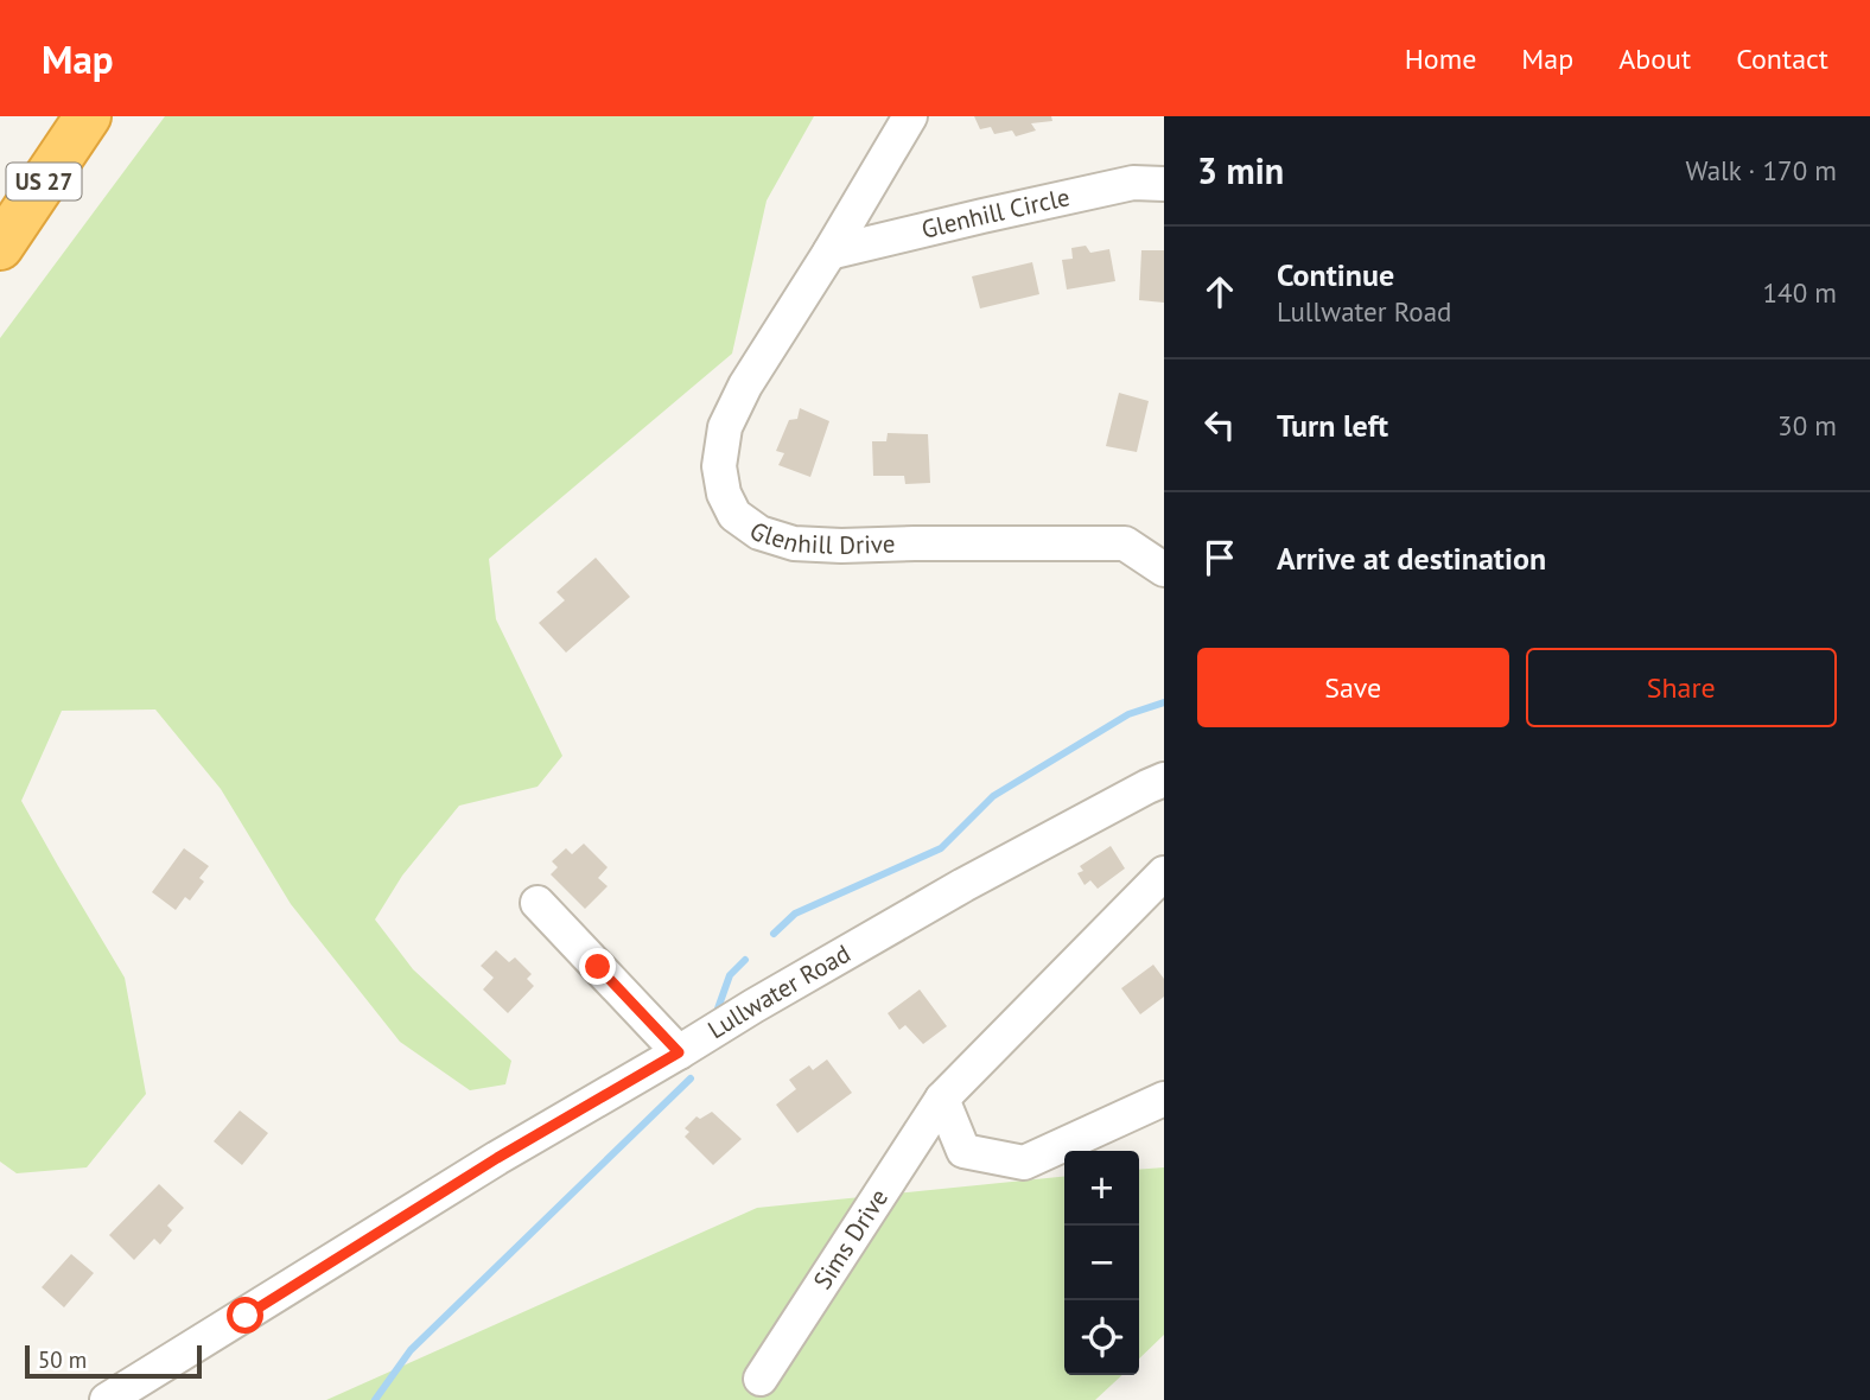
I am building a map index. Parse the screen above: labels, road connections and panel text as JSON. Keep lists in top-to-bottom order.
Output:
{
  "streets": {
    "highway": ["US 27"],
    "street": [
      "Glenhill Circle",
      "Glenhill Drive",
      "Lullwater Road",
      "Sims Drive"
    ]
  },
  "crossings": [
    ["Glenhill Circle", "Glenhill Drive"]
  ],
  "scale_bar": "50 m",
  "page": {
    "header": "Map",
    "nav": [
      "Home",
      "Map",
      "About",
      "Contact"
    ],
    "heading": ["3 min", "Walk · 170 m"],
    "list": [
      ["Continue", "Lullwater Road", "140 m"],
      ["Turn left", "30 m"],
      "Arrive at destination"
    ],
    "buttons": ["Save", "Share"],
    "map_buttons": ["+", "−"],
    "scale": "50 m"
  }
}
